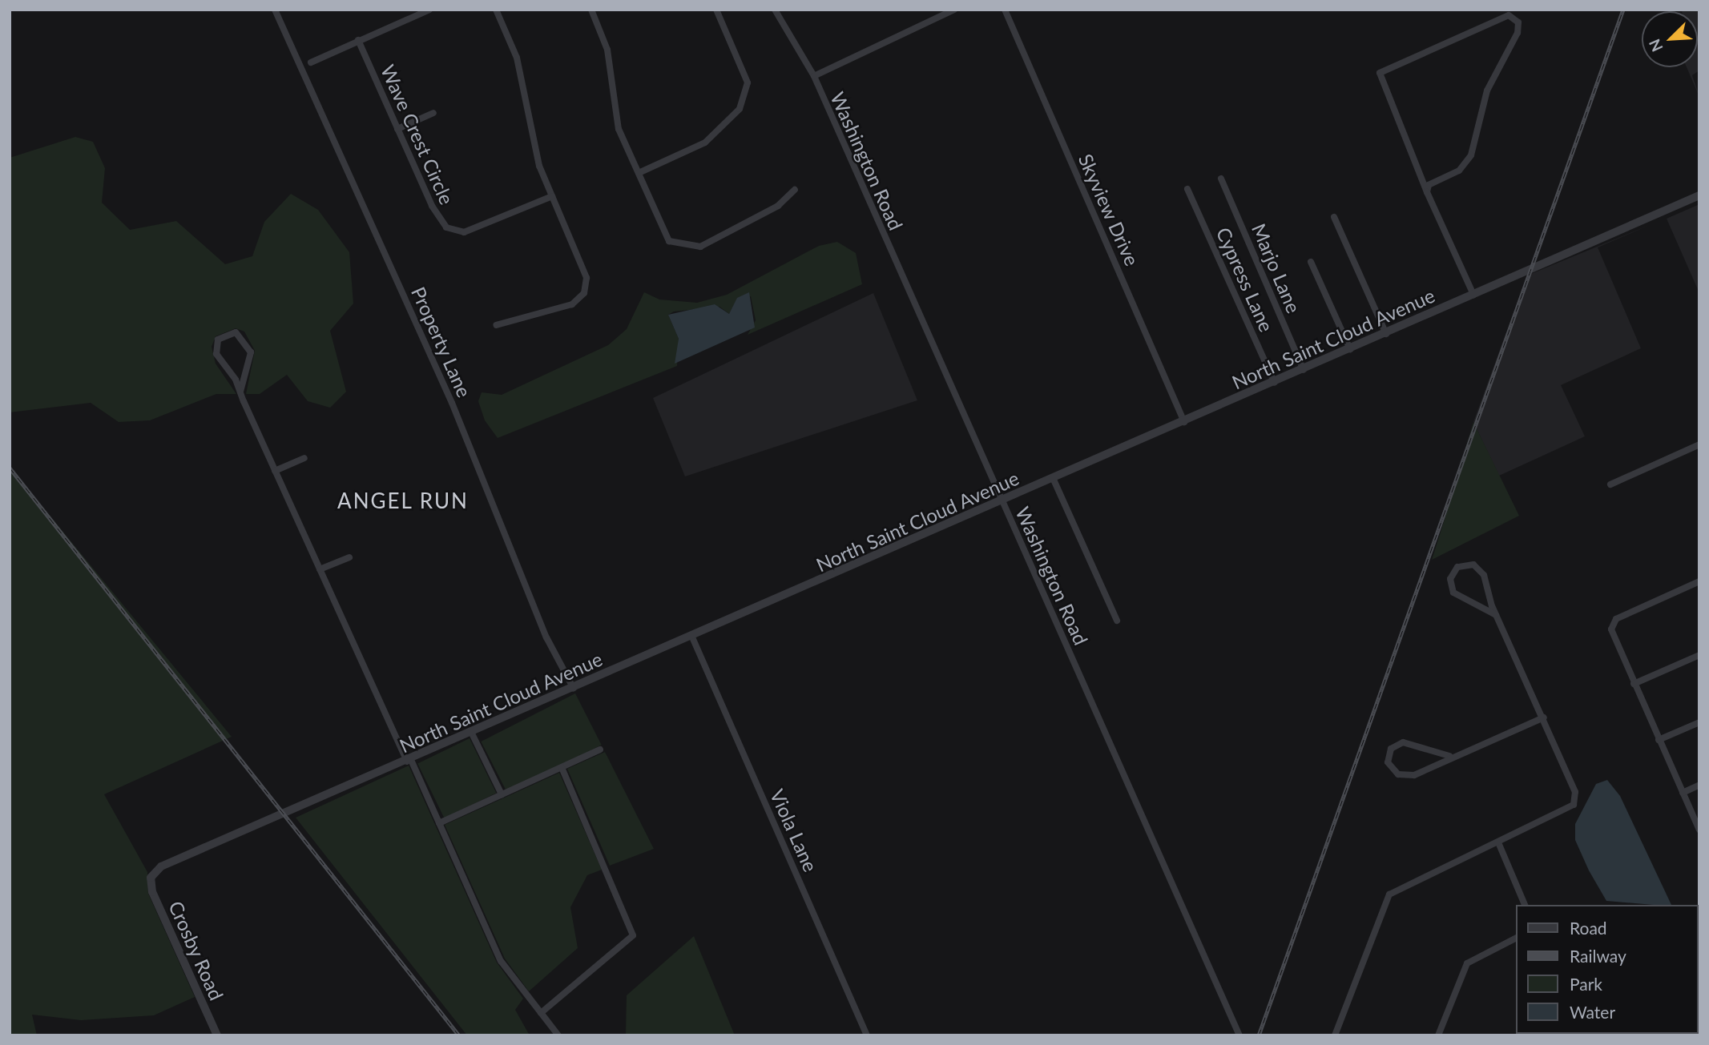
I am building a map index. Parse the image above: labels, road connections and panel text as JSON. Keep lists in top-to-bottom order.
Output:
{
  "streets": {
    "street": [
      "Wave Crest Circle",
      "Washington Road",
      "Skyview Drive",
      "Marjo Lane",
      "Cypress Lane",
      "North Saint Cloud Avenue",
      "Property Lane",
      "Viola Lane",
      "Crosby Road"
    ]
  },
  "crossings": [
    ["Washington Road", "North Saint Cloud Avenue"],
    ["Skyview Drive", "North Saint Cloud Avenue"],
    ["Marjo Lane", "North Saint Cloud Avenue"],
    ["Cypress Lane", "North Saint Cloud Avenue"],
    ["North Saint Cloud Avenue", "Property Lane"],
    ["North Saint Cloud Avenue", "Viola Lane"],
    ["North Saint Cloud Avenue", "Crosby Road"]
  ],
  "districts": ["ANGEL RUN"],
  "legend": [
    "Road",
    "Railway",
    "Park",
    "Water"
  ],
  "north": "bottom left"
}
